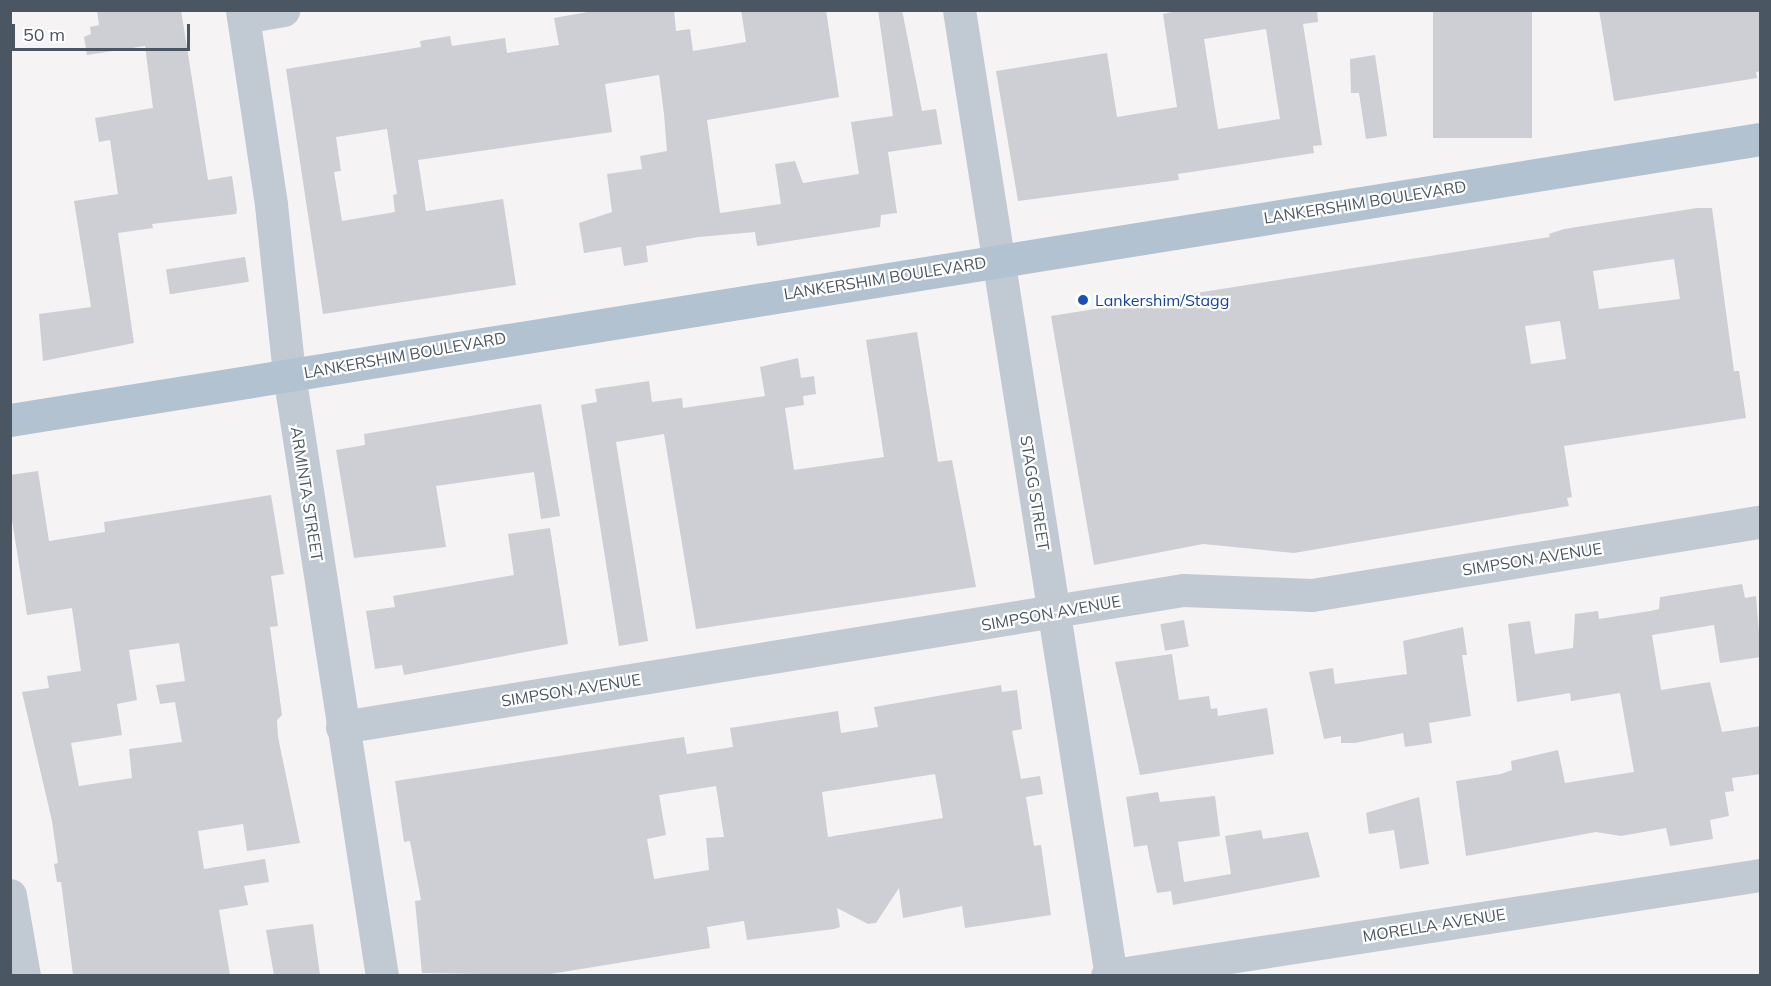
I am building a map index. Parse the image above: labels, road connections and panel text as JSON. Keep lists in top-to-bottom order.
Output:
{
  "streets": {
    "main road": ["LANKERSHIM BOULEVARD"],
    "street": [
      "STAGG STREET",
      "ARMINTA STREET",
      "SIMPSON AVENUE",
      "MORELLA AVENUE"
    ]
  },
  "crossings": [
    ["LANKERSHIM BOULEVARD", "STAGG STREET"],
    ["LANKERSHIM BOULEVARD", "ARMINTA STREET"],
    ["STAGG STREET", "SIMPSON AVENUE"],
    ["STAGG STREET", "MORELLA AVENUE"],
    ["ARMINTA STREET", "SIMPSON AVENUE"]
  ],
  "places": ["Lankershim/Stagg"],
  "scale_bar": "50 m"
}
